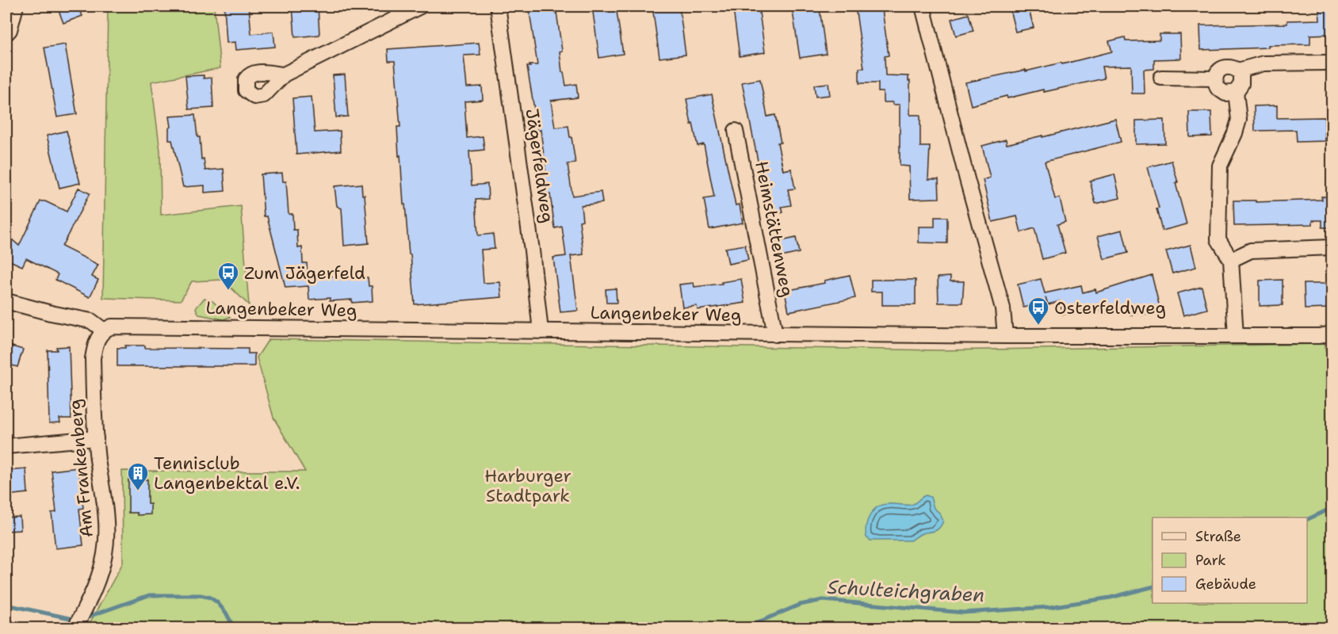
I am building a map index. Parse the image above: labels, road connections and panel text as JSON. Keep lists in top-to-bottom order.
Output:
{
  "streets": {
    "street": [
      "Jägerfeldweg",
      "Heimstättenweg",
      "Langenbeker Weg",
      "Am Frankenberg"
    ]
  },
  "crossings": [
    ["Jägerfeldweg", "Langenbeker Weg"],
    ["Heimstättenweg", "Langenbeker Weg"],
    ["Langenbeker Weg", "Am Frankenberg"]
  ],
  "water": ["Schulteichgraben"],
  "parks": ["Harburger Stadtpark"],
  "places": {
    "bus stop": ["Zum Jägerfeld", "Osterfeldweg"],
    "building": ["Tennisclub Langenbektal e.V."]
  },
  "legend": ["Straße", "Park", "Gebäude"]
}
